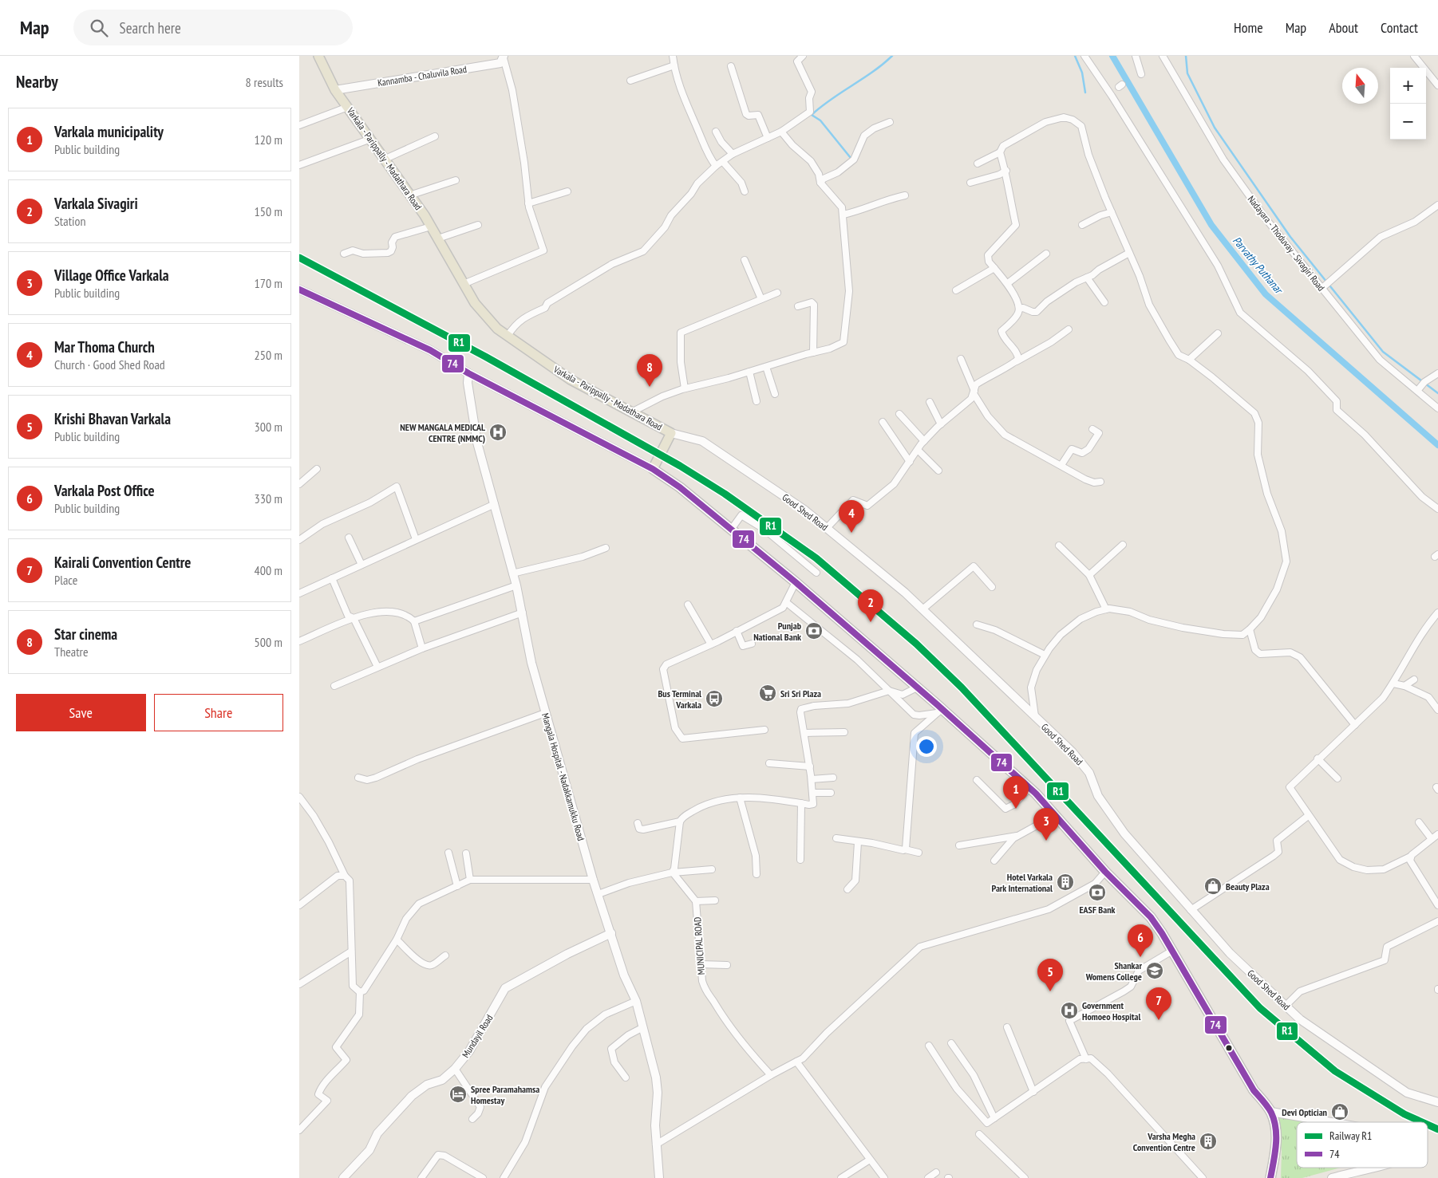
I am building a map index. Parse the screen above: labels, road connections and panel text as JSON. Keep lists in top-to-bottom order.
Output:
{
  "streets": {
    "main road": [
      "Kannamba - Chaluvila Road",
      "Varkala - Parippally - Madathara Road",
      "Good Shed Road",
      "Mangala Hospital - Nadakkamukku Road",
      "Mundayil Road"
    ],
    "street": ["Nadayara - Thoduvay - Sivagiri Road", "MUNICIPAL ROAD"]
  },
  "crossings": [
    ["Kannamba - Chaluvila Road", "Varkala - Parippally - Madathara Road"],
    ["Varkala - Parippally - Madathara Road", "Good Shed Road"],
    ["Mangala Hospital - Nadakkamukku Road", "Mundayil Road"]
  ],
  "water": ["Parvathy Puthanar"],
  "places": {
    "hospital": ["NEW MANGALA MEDICAL CENTRE (NMMC)", "Government Homoeo Hospital"],
    "bank": ["Punjab National Bank", "EASF Bank"],
    "supermarket": ["Sri Sri Plaza"],
    "bus stop": ["Bus Terminal Varkala"],
    "building": ["Hotel Varkala Park International", "Varsha Megha Convention Centre"],
    "shop": ["Beauty Plaza", "Devi Optician"],
    "school or university": ["Shankar Womens College"],
    "hotel": ["Spree Paramahamsa Homestay"]
  },
  "lines": ["rail line R1", "transit line 74"],
  "legend": ["Railway R1", "74"],
  "north": "top",
  "page": {
    "header": "Map",
    "search": "Search here",
    "nav": [
      "Home",
      "Map",
      "About",
      "Contact"
    ],
    "heading": ["Nearby", "8 results"],
    "map_buttons": ["+", "−"],
    "list": [
      {
        "mark": "1",
        "name": "Varkala municipality",
        "note": "Public building",
        "value": "120 m"
      },
      {
        "mark": "2",
        "name": "Varkala Sivagiri",
        "note": "Station",
        "value": "150 m"
      },
      {
        "mark": "3",
        "name": "Village Office Varkala",
        "note": "Public building",
        "value": "170 m"
      },
      {
        "mark": "4",
        "name": "Mar Thoma Church",
        "note": "Church · Good Shed Road",
        "value": "250 m"
      },
      {
        "mark": "5",
        "name": "Krishi Bhavan Varkala",
        "note": "Public building",
        "value": "300 m"
      },
      {
        "mark": "6",
        "name": "Varkala Post Office",
        "note": "Public building",
        "value": "330 m"
      },
      {
        "mark": "7",
        "name": "Kairali Convention Centre",
        "note": "Place",
        "value": "400 m"
      },
      {
        "mark": "8",
        "name": "Star cinema",
        "note": "Theatre",
        "value": "500 m"
      }
    ],
    "pins": [
      "8",
      "4",
      "2",
      "1",
      "3",
      "6",
      "5",
      "7"
    ],
    "buttons": ["Save", "Share"]
  }
}
